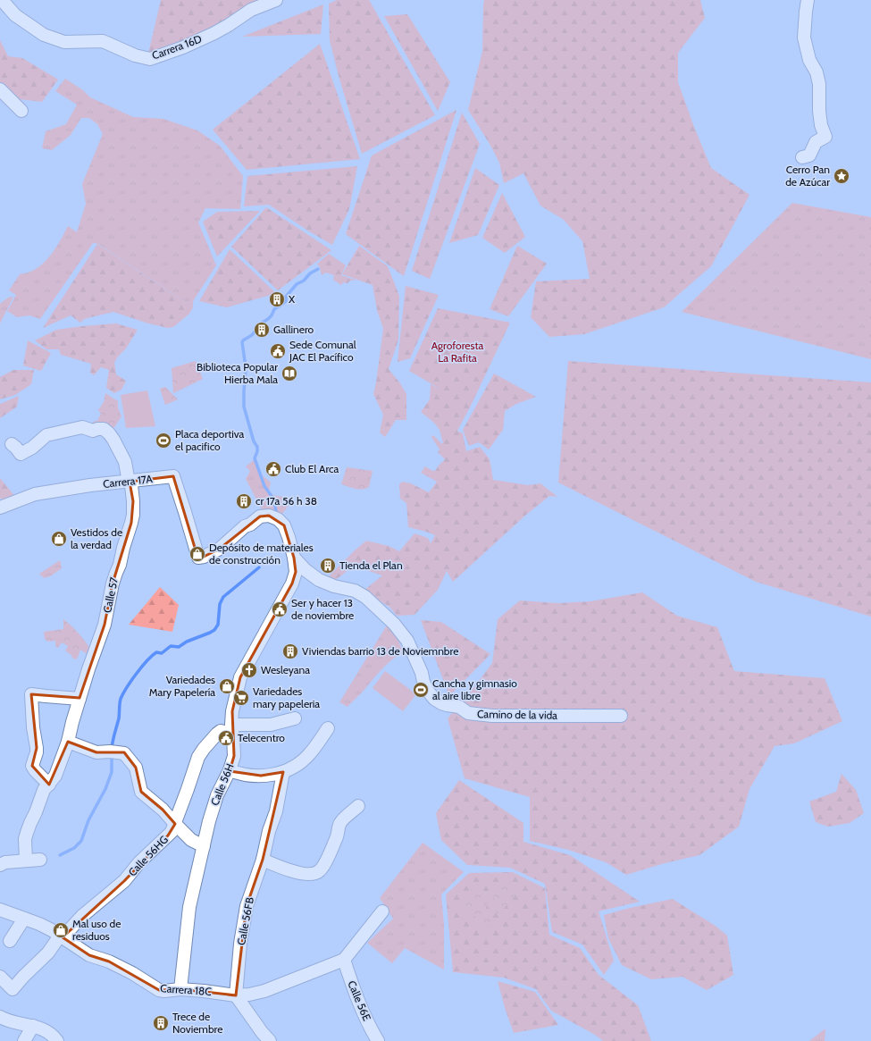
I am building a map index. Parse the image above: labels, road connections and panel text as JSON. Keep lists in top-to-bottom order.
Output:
{
  "streets": {
    "street": [
      "Carrera 16D",
      "Carrera 17A",
      "Calle 57",
      "Camino de la vida",
      "Calle 56H",
      "Calle 56HG",
      "Calle 56FB",
      "Carrera 18C",
      "Calle 56E"
    ]
  },
  "crossings": [
    ["Carrera 17A", "Calle 57"],
    ["Carrera 17A", "Calle 56H"],
    ["Camino de la vida", "Calle 56H"],
    ["Calle 56H", "Calle 56HG"],
    ["Calle 56H", "Carrera 18C"],
    ["Calle 56HG", "Carrera 18C"],
    ["Calle 56FB", "Carrera 18C"],
    ["Carrera 18C", "Calle 56E"]
  ],
  "parks": ["Agroforesta La Rafita"],
  "places": {
    "place": ["Cerro Pan de Azúcar"],
    "building": [
      "X",
      "Gallinero",
      "cr 17a 56 h 38",
      "Tienda el Plan",
      "Viviendas barrio 13 de Noviemnbre",
      "Trece de Noviembre"
    ],
    "public building": [
      "Sede Comunal JAC El Pacífico",
      "Club El Arca",
      "Ser y hacer 13 de noviembre",
      "Telecentro"
    ],
    "library": ["Biblioteca Popular Hierba Mala"],
    "sports": ["Placa deportiva el pacifico", "Cancha y gimnasio al aire libre"],
    "shop": [
      "Vestidos de la verdad",
      "Depósito de materiales de construcción",
      "Variedades Mary Papelería",
      "Mal uso de residuos"
    ],
    "church": ["Wesleyana"],
    "supermarket": ["Variedades mary papeleria"]
  }
}
